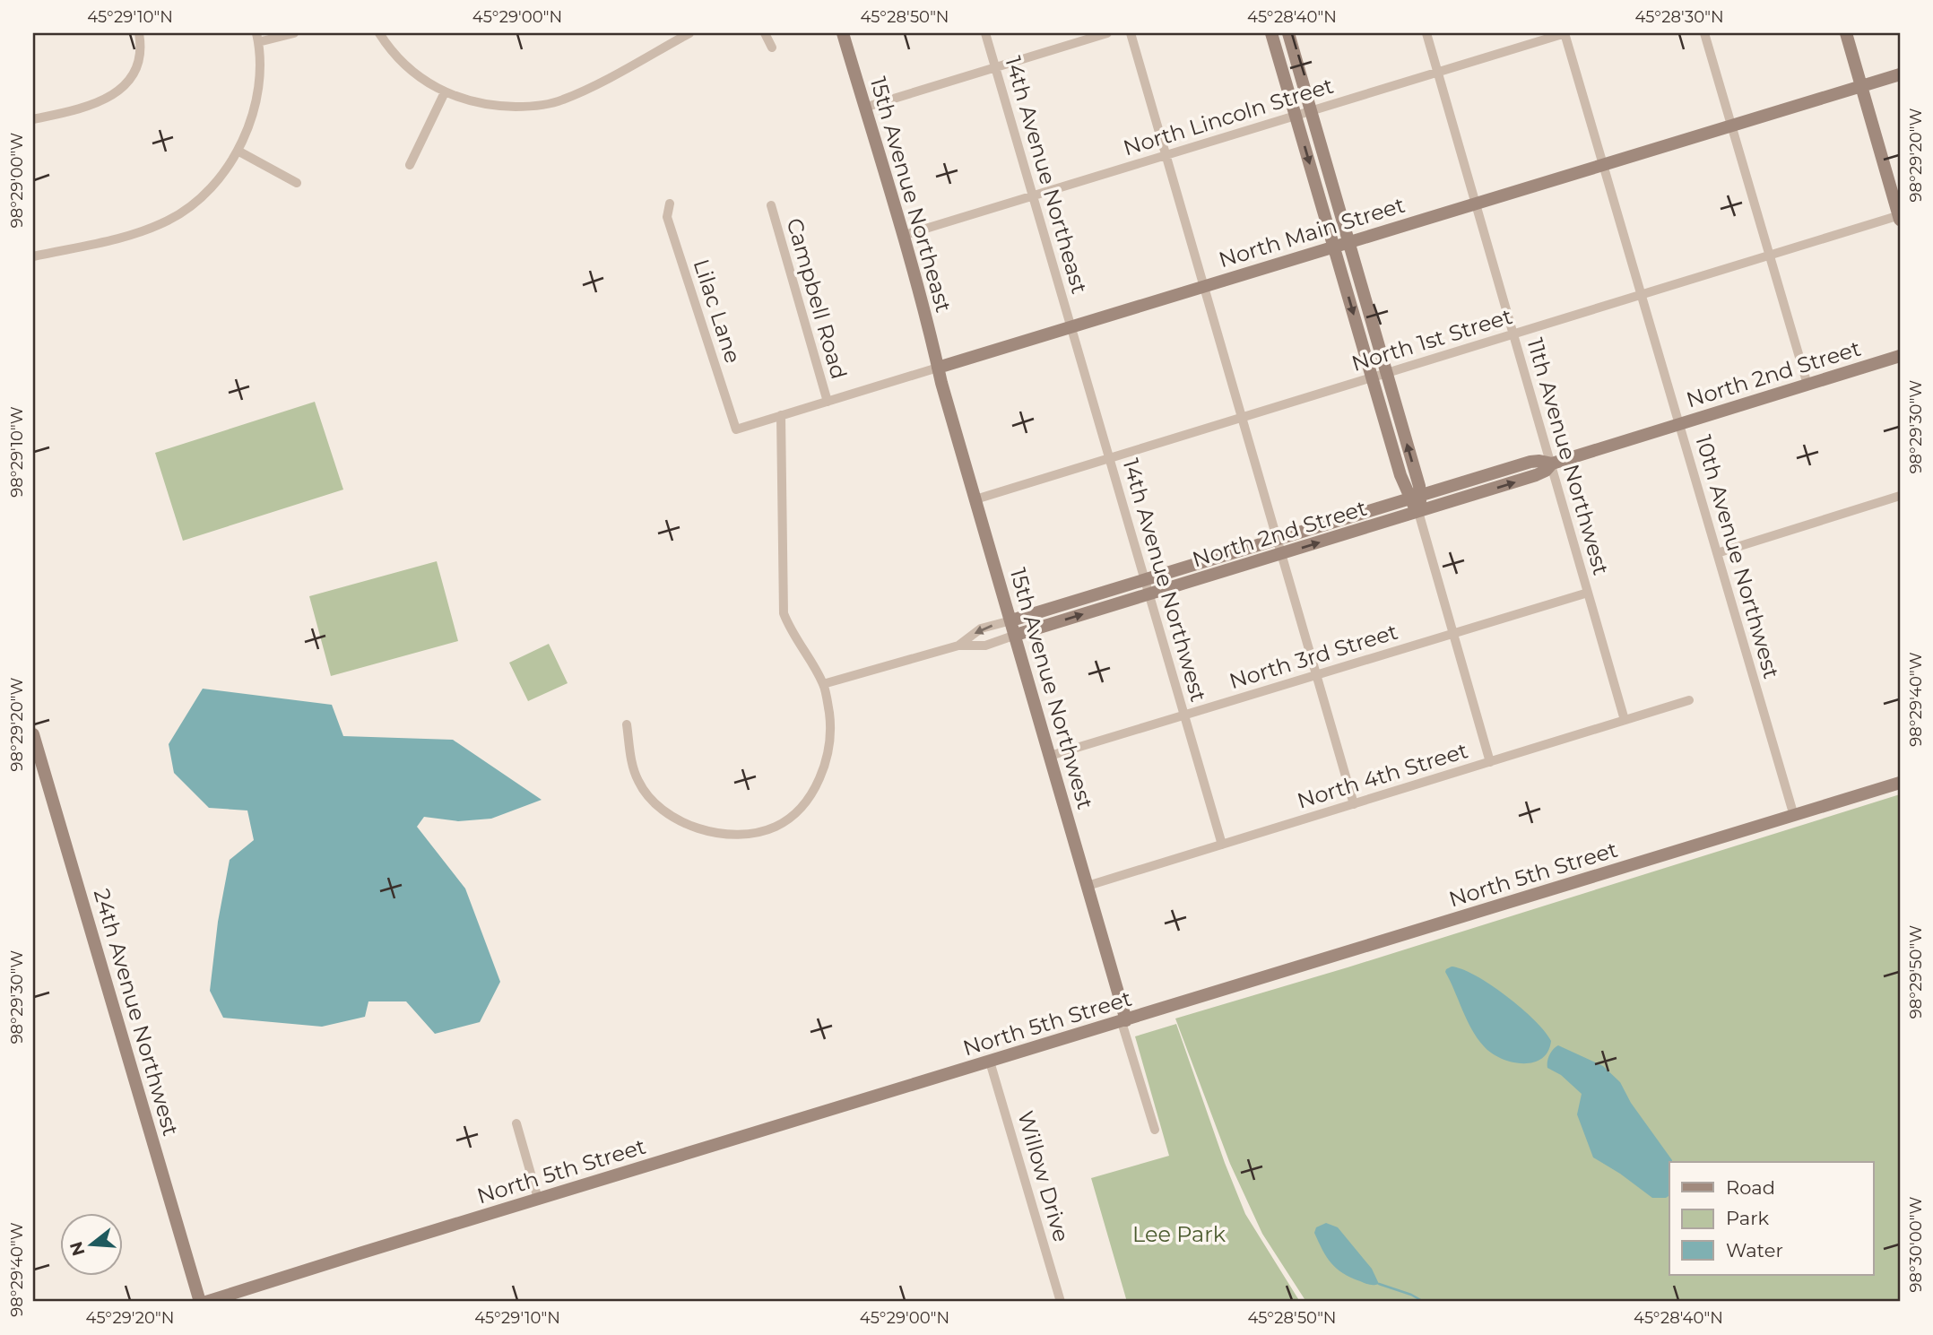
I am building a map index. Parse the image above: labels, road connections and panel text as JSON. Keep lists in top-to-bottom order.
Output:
{
  "streets": {
    "street": [
      "North Lincoln Street",
      "14th Avenue Northeast",
      "15th Avenue Northeast",
      "North Main Street",
      "Campbell Road",
      "Lilac Lane",
      "North 1st Street",
      "North 2nd Street",
      "11th Avenue Northwest",
      "10th Avenue Northwest",
      "14th Avenue Northwest",
      "North 3rd Street",
      "15th Avenue Northwest",
      "North 4th Street",
      "North 5th Street",
      "24th Avenue Northwest",
      "Willow Drive"
    ]
  },
  "crossings": [
    ["North Lincoln Street", "14th Avenue Northeast"],
    ["North Lincoln Street", "15th Avenue Northeast"],
    ["North Lincoln Street", "11th Avenue Northwest"],
    ["North Lincoln Street", "10th Avenue Northwest"],
    ["14th Avenue Northeast", "North Main Street"],
    ["14th Avenue Northeast", "14th Avenue Northwest"],
    ["15th Avenue Northeast", "North Main Street"],
    ["15th Avenue Northeast", "15th Avenue Northwest"],
    ["North Main Street", "Campbell Road"],
    ["North Main Street", "Lilac Lane"],
    ["North Main Street", "11th Avenue Northwest"],
    ["North Main Street", "10th Avenue Northwest"],
    ["North Main Street", "14th Avenue Northwest"],
    ["North Main Street", "15th Avenue Northwest"],
    ["North 1st Street", "11th Avenue Northwest"],
    ["North 1st Street", "10th Avenue Northwest"],
    ["North 1st Street", "14th Avenue Northwest"],
    ["North 1st Street", "15th Avenue Northwest"],
    ["North 2nd Street", "11th Avenue Northwest"],
    ["North 2nd Street", "10th Avenue Northwest"],
    ["North 2nd Street", "14th Avenue Northwest"],
    ["North 2nd Street", "15th Avenue Northwest"],
    ["11th Avenue Northwest", "North 3rd Street"],
    ["11th Avenue Northwest", "North 4th Street"],
    ["10th Avenue Northwest", "North 5th Street"],
    ["14th Avenue Northwest", "North 3rd Street"],
    ["14th Avenue Northwest", "North 4th Street"],
    ["North 3rd Street", "15th Avenue Northwest"],
    ["15th Avenue Northwest", "North 4th Street"],
    ["15th Avenue Northwest", "North 5th Street"],
    ["North 5th Street", "Willow Drive"]
  ],
  "parks": ["Lee Park"],
  "legend": ["Road", "Park", "Water"],
  "north": "left",
  "coordinates": [
    "45°29'10\"N",
    "45°29'00\"N",
    "45°28'50\"N",
    "45°28'40\"N",
    "45°28'30\"N",
    "98°29'20\"W",
    "98°29'00\"W",
    "98°29'30\"W",
    "98°29'10\"W",
    "98°29'40\"W",
    "98°29'50\"W",
    "98°30'00\"W",
    "45°29'20\"N"
  ]
}
